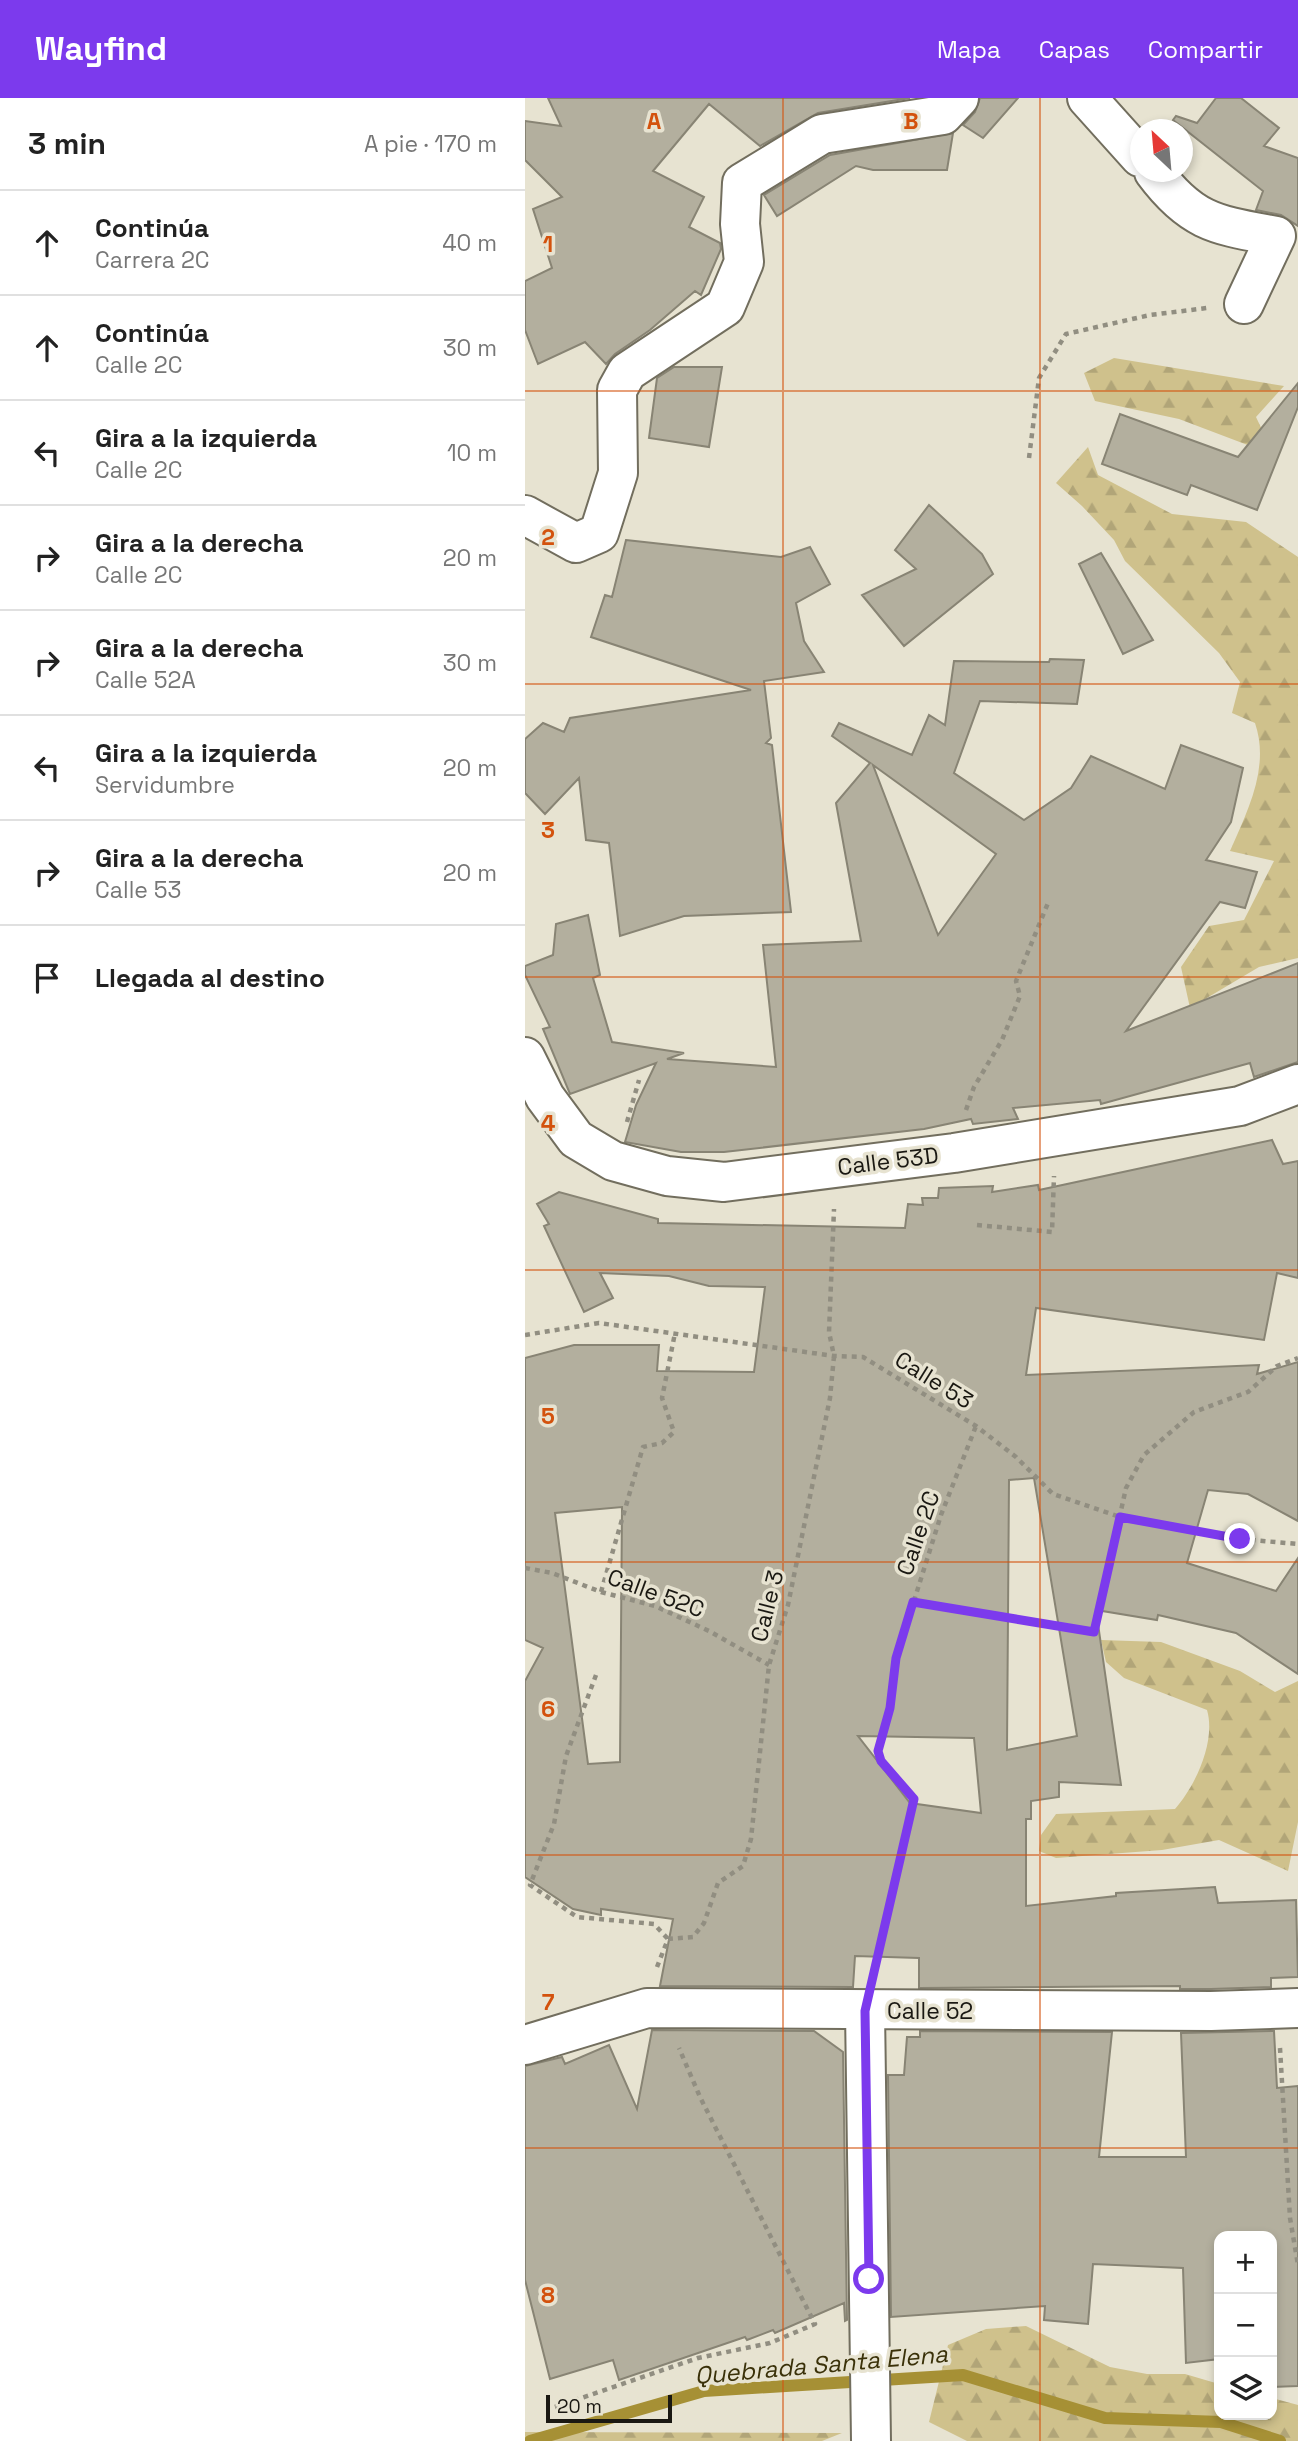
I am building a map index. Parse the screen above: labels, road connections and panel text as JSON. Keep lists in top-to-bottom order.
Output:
{
  "streets": {
    "street": ["Calle 53D", "Calle 52"],
    "path": [
      "Calle 53",
      "Calle 2C",
      "Calle 52C",
      "Calle 3"
    ]
  },
  "crossings": [
    ["Calle 53D", "Calle 3"],
    ["Calle 53", "Calle 2C"],
    ["Calle 53", "Calle 3"],
    ["Calle 2C", "Calle 52"],
    ["Calle 52C", "Calle 3"]
  ],
  "water": ["Quebrada Santa Elena"],
  "scale_bar": "20 m",
  "north": "top left",
  "page": {
    "header": "Wayfind",
    "nav": ["Mapa", "Capas", "Compartir"],
    "heading": ["3 min", "A pie · 170 m"],
    "list": [
      ["Continúa", "Carrera 2C", "40 m"],
      ["Continúa", "Calle 2C", "30 m"],
      ["Gira a la izquierda", "Calle 2C", "10 m"],
      ["Gira a la derecha", "Calle 2C", "20 m"],
      ["Gira a la derecha", "Calle 52A", "30 m"],
      ["Gira a la izquierda", "Servidumbre", "20 m"],
      ["Gira a la derecha", "Calle 53", "20 m"],
      "Llegada al destino"
    ],
    "map_buttons": ["+", "−"],
    "scale": "20 m"
  },
  "grid": {
    "columns": ["A", "B"],
    "rows": [
      "1",
      "2",
      "3",
      "4",
      "5",
      "6",
      "7",
      "8"
    ]
  }
}
